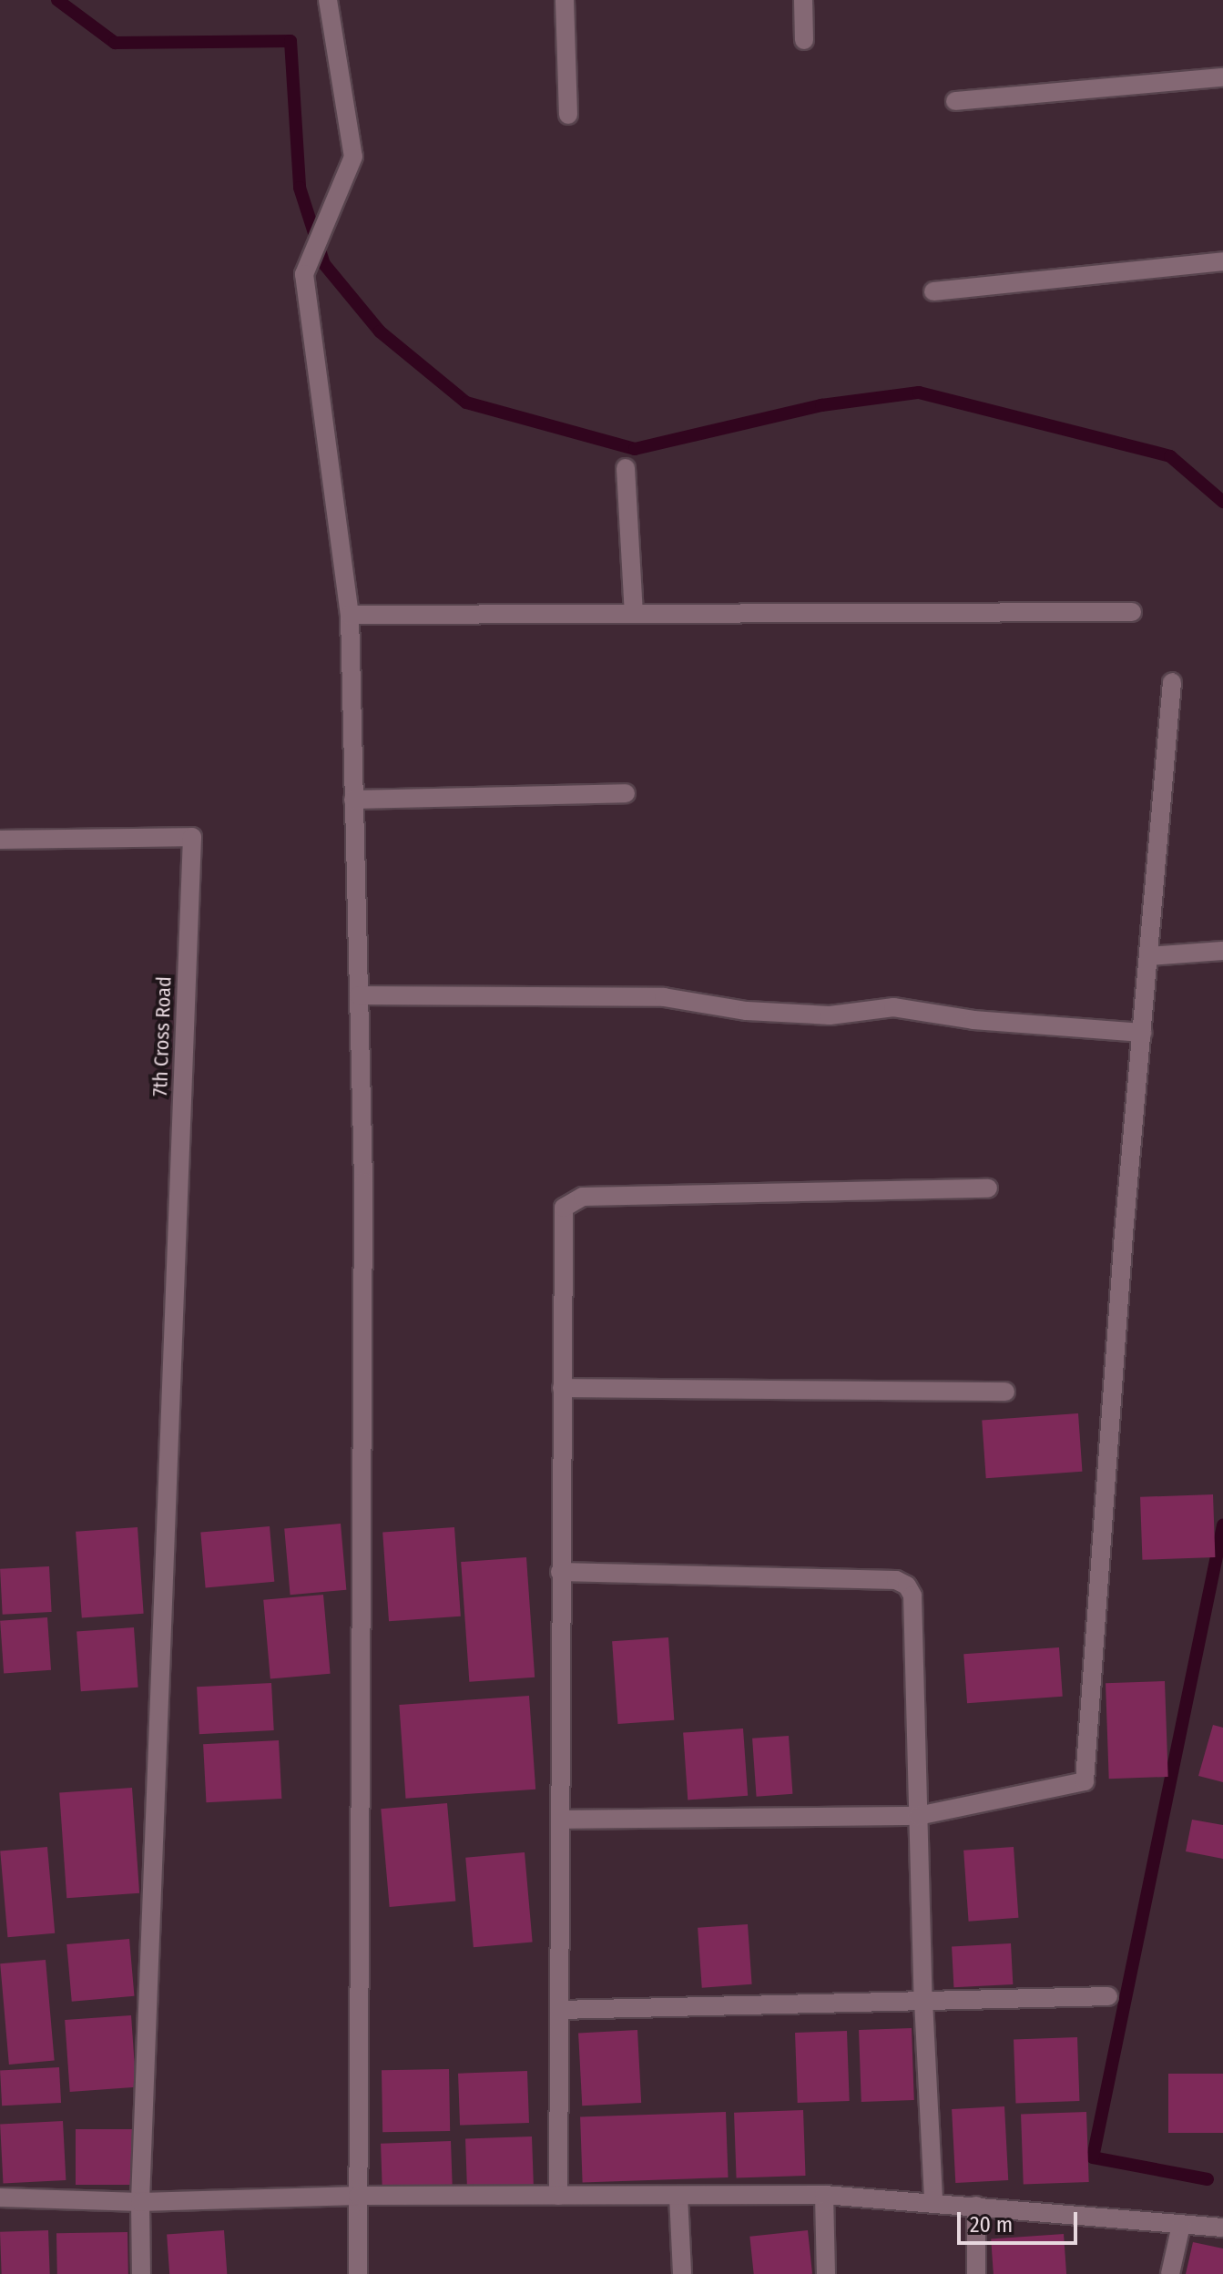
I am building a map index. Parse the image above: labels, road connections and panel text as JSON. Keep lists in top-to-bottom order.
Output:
{
  "streets": {
    "street": ["7th Cross Road"]
  },
  "scale_bar": "20 m"
}
